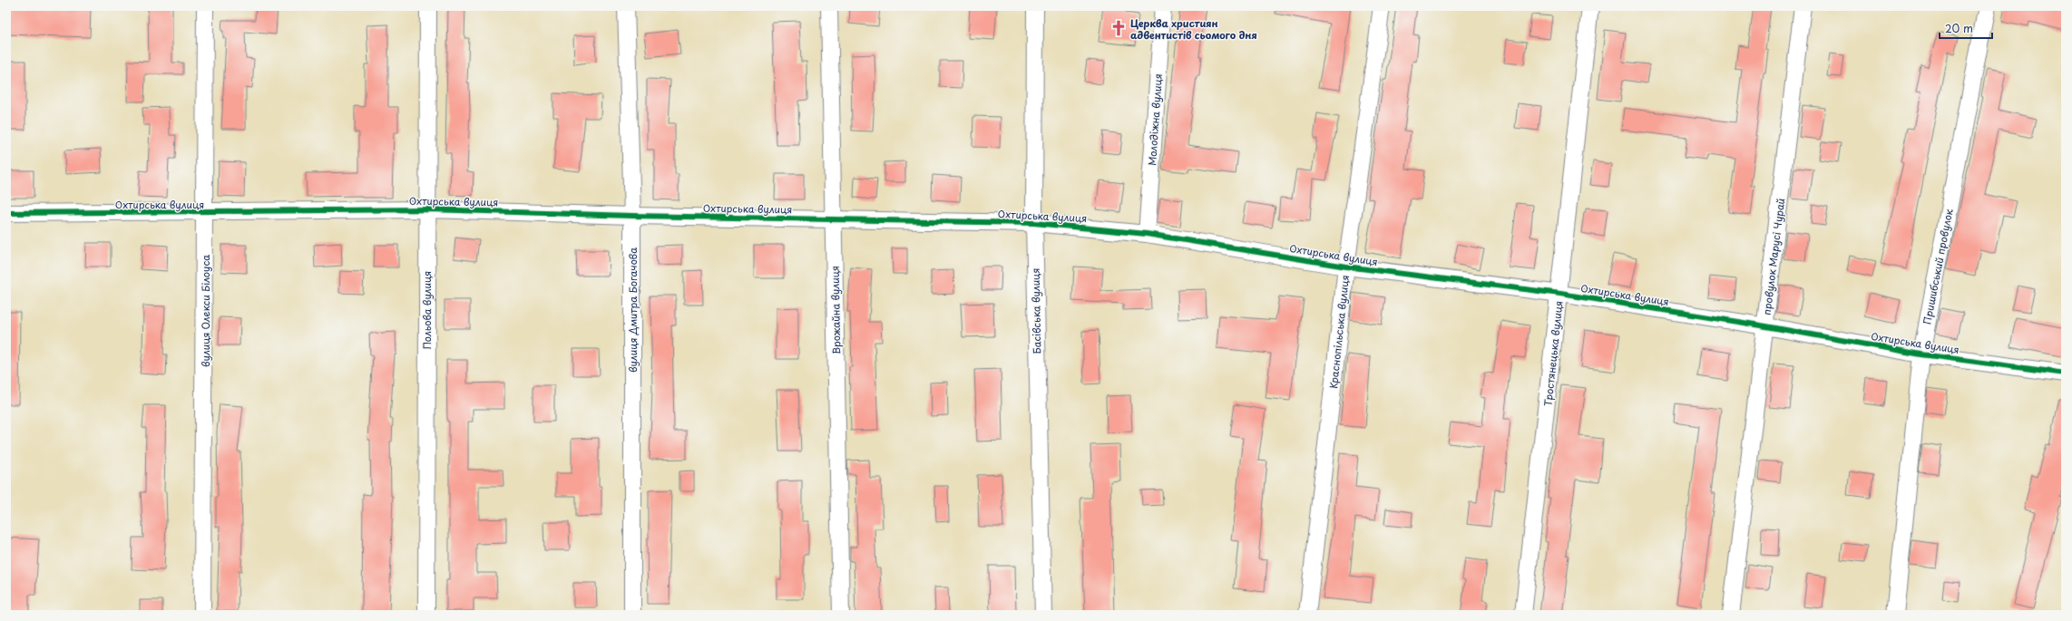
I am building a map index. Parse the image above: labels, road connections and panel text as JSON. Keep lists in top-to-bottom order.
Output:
{
  "streets": {
    "street": [
      "Молодіжна вулиця",
      "Охтирська вулиця",
      "провулок Марусі Чурай",
      "Пришибський провулок",
      "Польова вулиця",
      "вулиця Дмитра Богачова",
      "Врожайна вулиця",
      "вулиця Олекси Білоуса",
      "Басівська вулиця",
      "Краснопільська вулиця",
      "Тростянецька вулиця"
    ]
  },
  "crossings": [
    ["Молодіжна вулиця", "Охтирська вулиця"],
    ["Охтирська вулиця", "провулок Марусі Чурай"],
    ["Охтирська вулиця", "Пришибський провулок"],
    ["Охтирська вулиця", "Польова вулиця"],
    ["Охтирська вулиця", "вулиця Дмитра Богачова"],
    ["Охтирська вулиця", "Врожайна вулиця"],
    ["Охтирська вулиця", "вулиця Олекси Білоуса"],
    ["Охтирська вулиця", "Басівська вулиця"],
    ["Охтирська вулиця", "Краснопільська вулиця"],
    ["Охтирська вулиця", "Тростянецька вулиця"]
  ],
  "places": {
    "church": ["Церква християн адвентистів сьомого дня"]
  },
  "scale_bar": "20 m"
}
